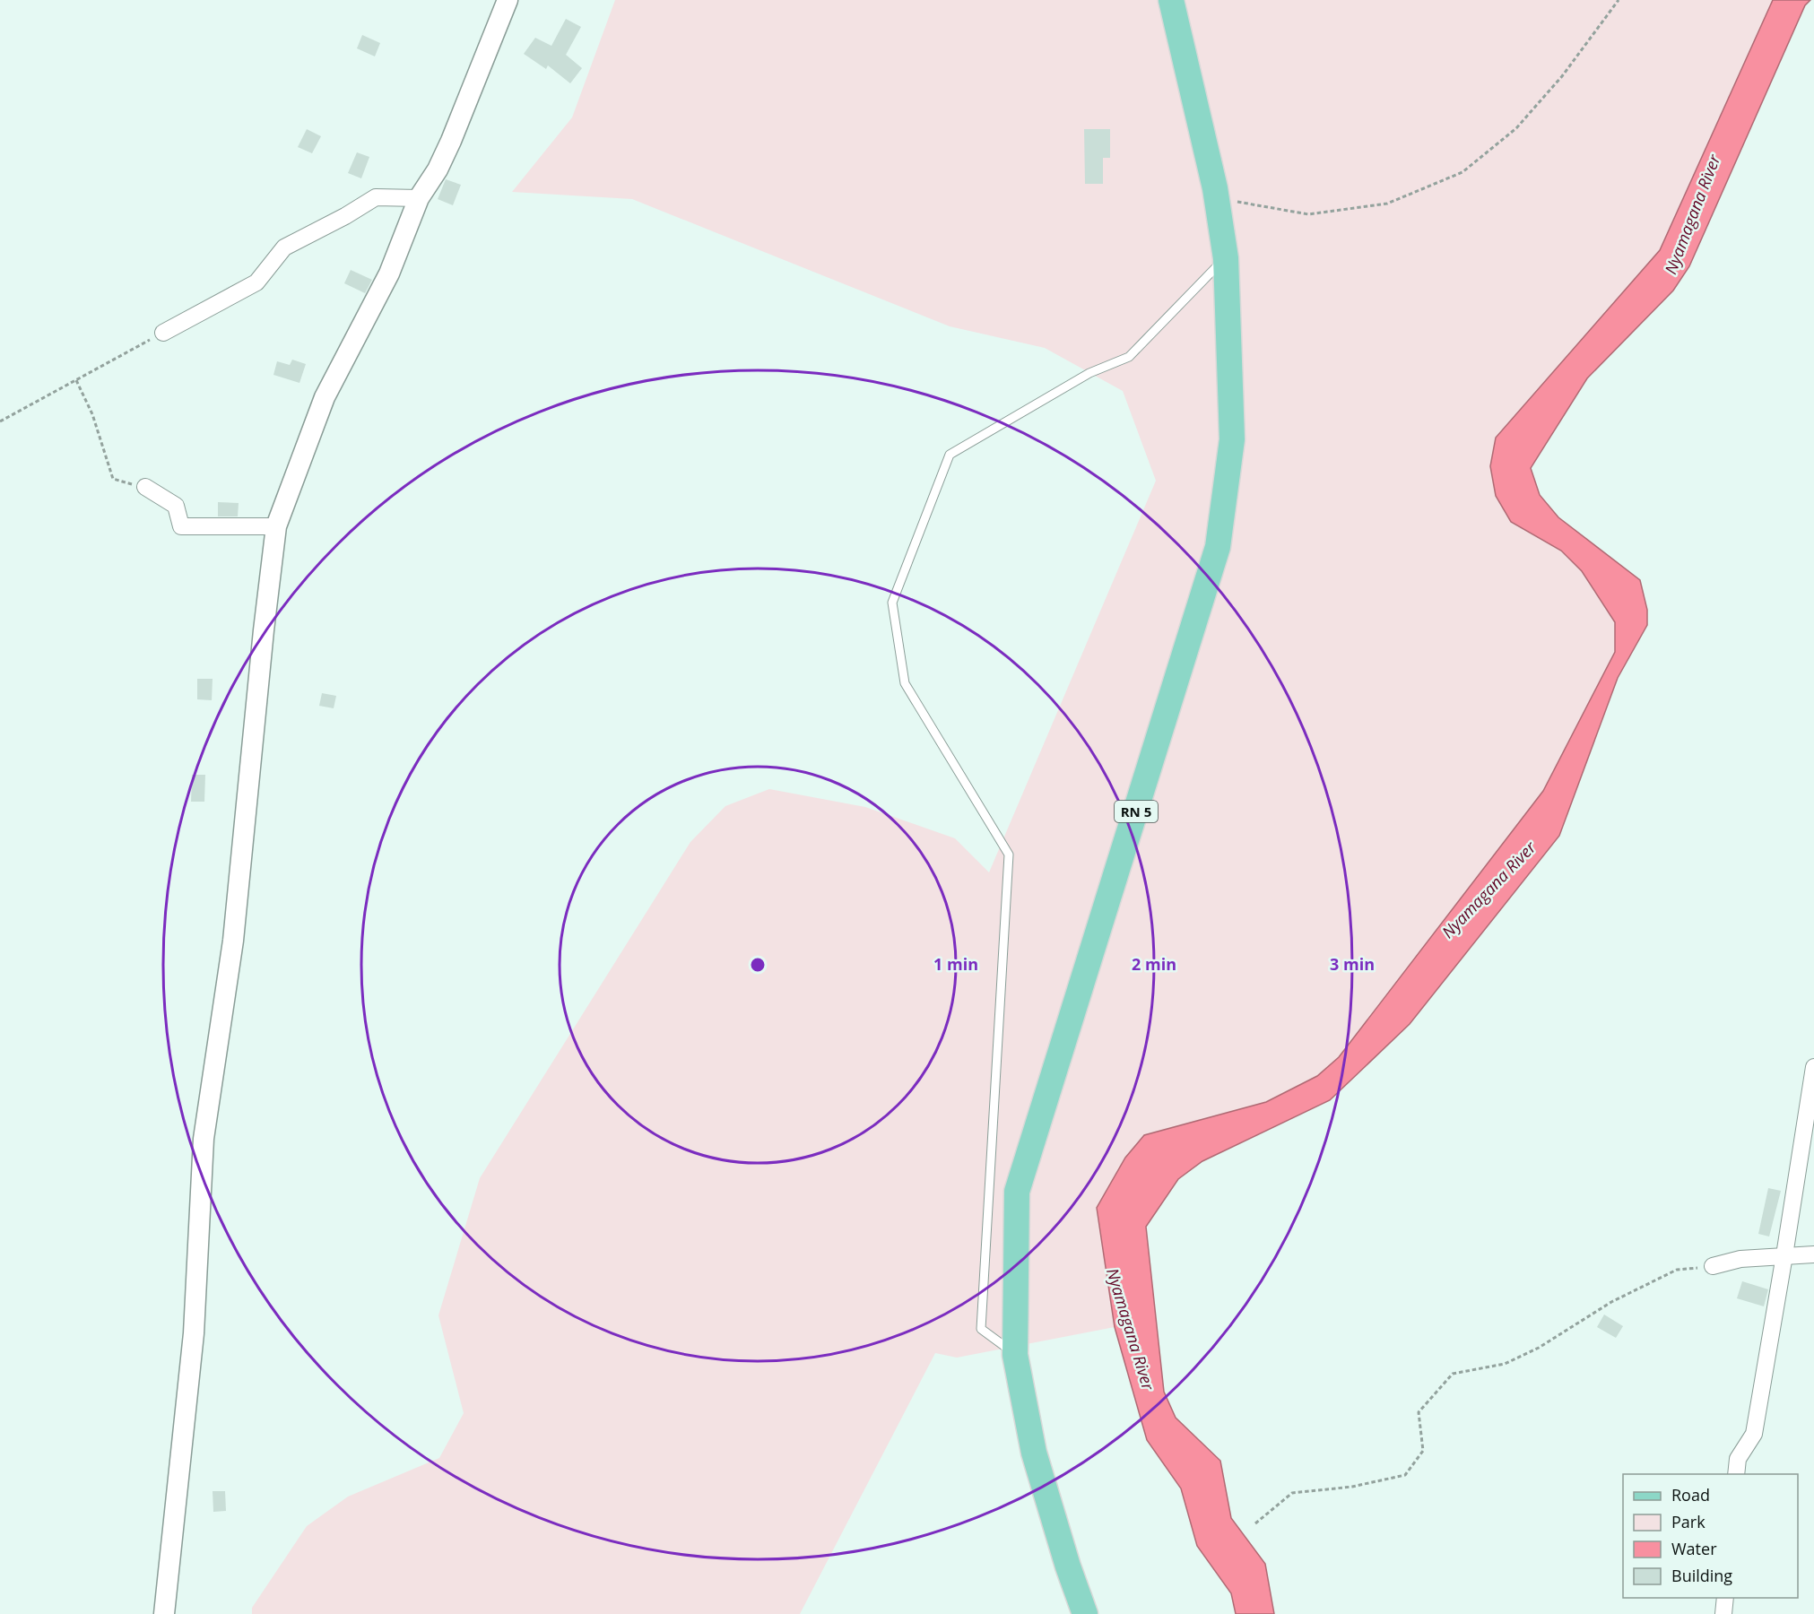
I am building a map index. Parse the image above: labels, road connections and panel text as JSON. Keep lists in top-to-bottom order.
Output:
{
  "streets": {
    "main road": ["RN 5"]
  },
  "water": ["Nyamagana River"],
  "legend": [
    "Road",
    "Park",
    "Water",
    "Building"
  ],
  "rings": ["1 min", "2 min", "3 min"]
}
